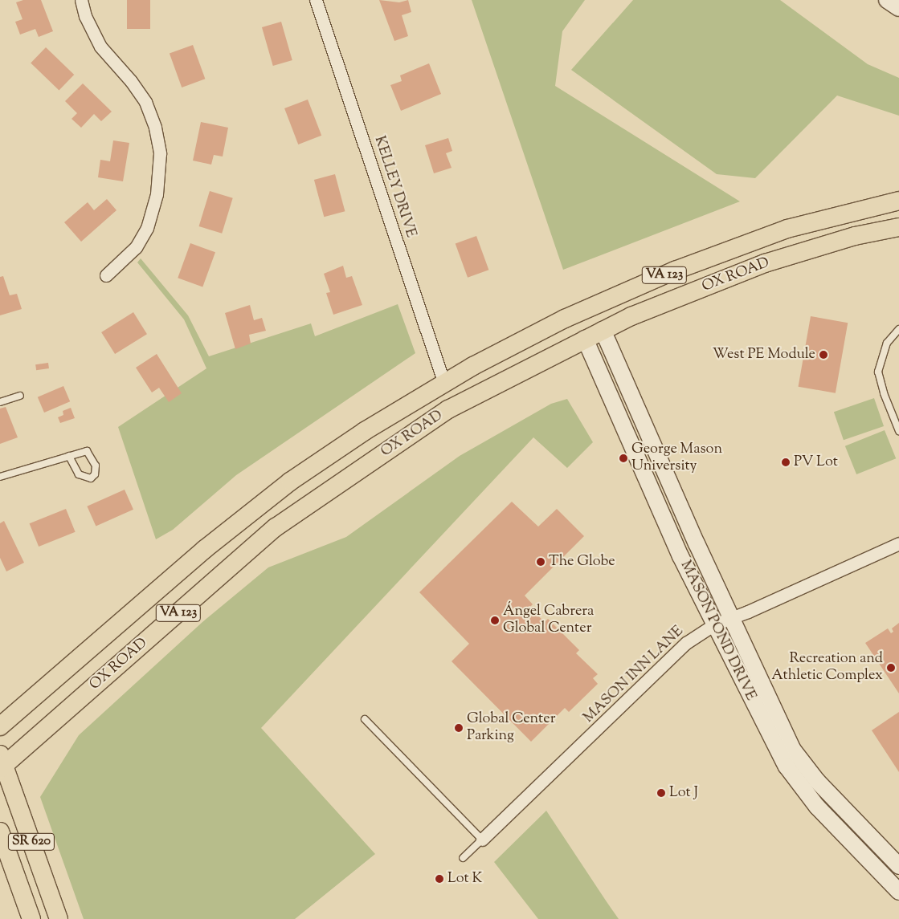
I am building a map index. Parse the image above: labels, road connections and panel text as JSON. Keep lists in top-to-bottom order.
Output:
{
  "streets": {
    "main road": ["VA 123", "OX ROAD", "SR 620"],
    "street": ["KELLEY DRIVE", "MASON POND DRIVE", "MASON INN LANE"]
  },
  "crossings": [
    ["KELLEY DRIVE", "OX ROAD"],
    ["OX ROAD", "MASON POND DRIVE"],
    ["OX ROAD", "SR 620"],
    ["MASON POND DRIVE", "MASON INN LANE"]
  ],
  "places": [
    "West PE Module",
    "George Mason University",
    "PV Lot",
    "The Globe",
    "Ángel Cabrera Global Center",
    "Recreation and Athletic Complex",
    "Global Center Parking",
    "Lot J",
    "Lot K"
  ]
}
